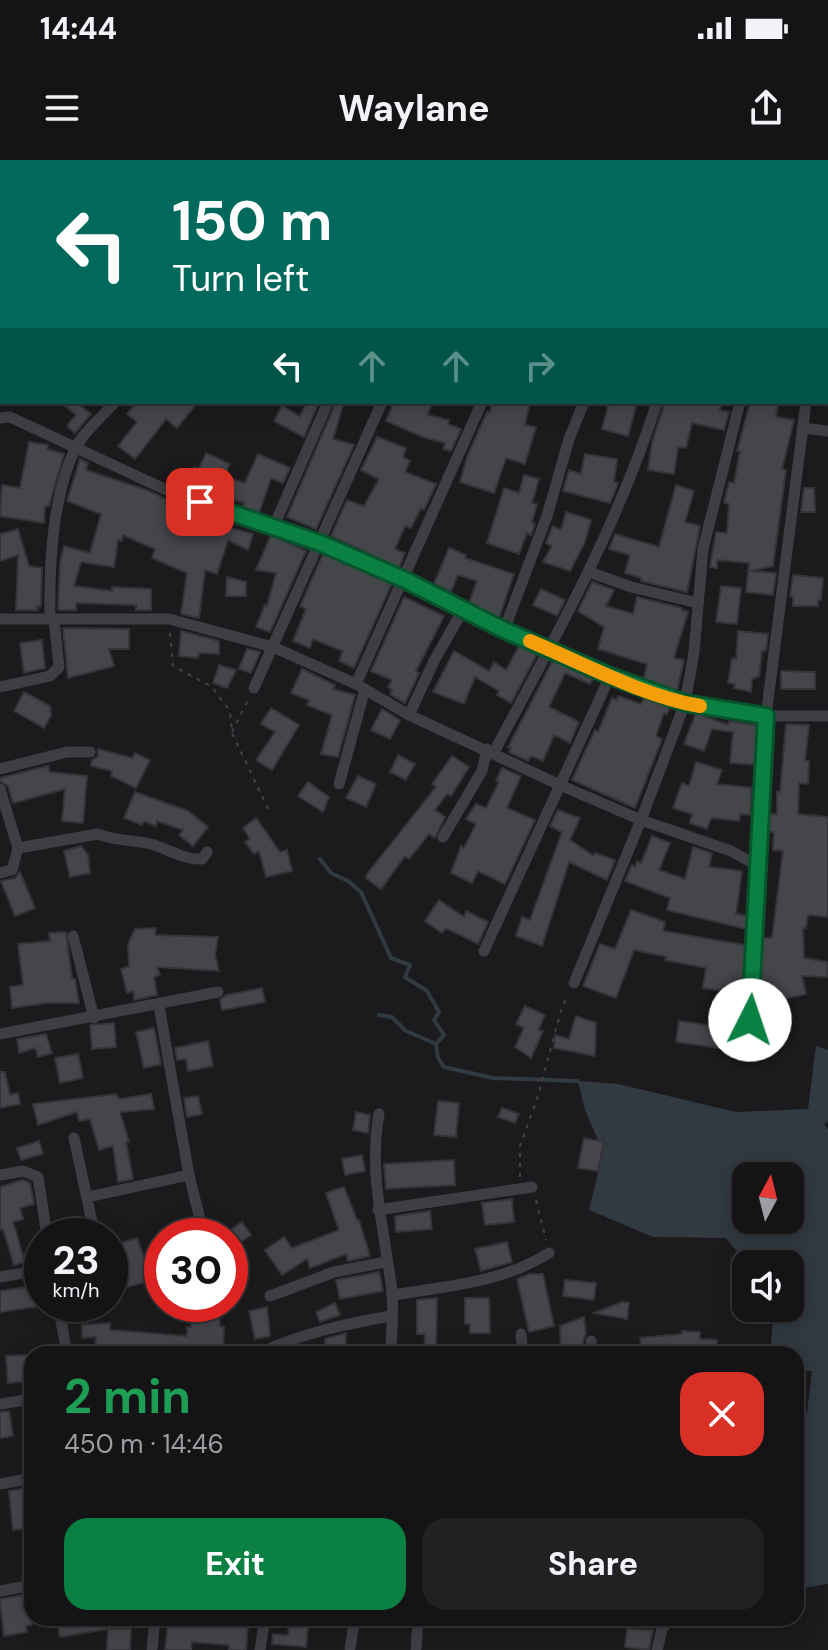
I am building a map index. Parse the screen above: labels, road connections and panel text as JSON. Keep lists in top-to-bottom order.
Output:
{
  "north": "top",
  "page": {
    "status": "14:44",
    "header": "Waylane",
    "turn": ["150 m", "Turn left"],
    "speed": "23 km/h",
    "limit": "30",
    "heading": ["2 min", "450 m · 14:46"],
    "buttons": ["Exit", "Share"]
  }
}
